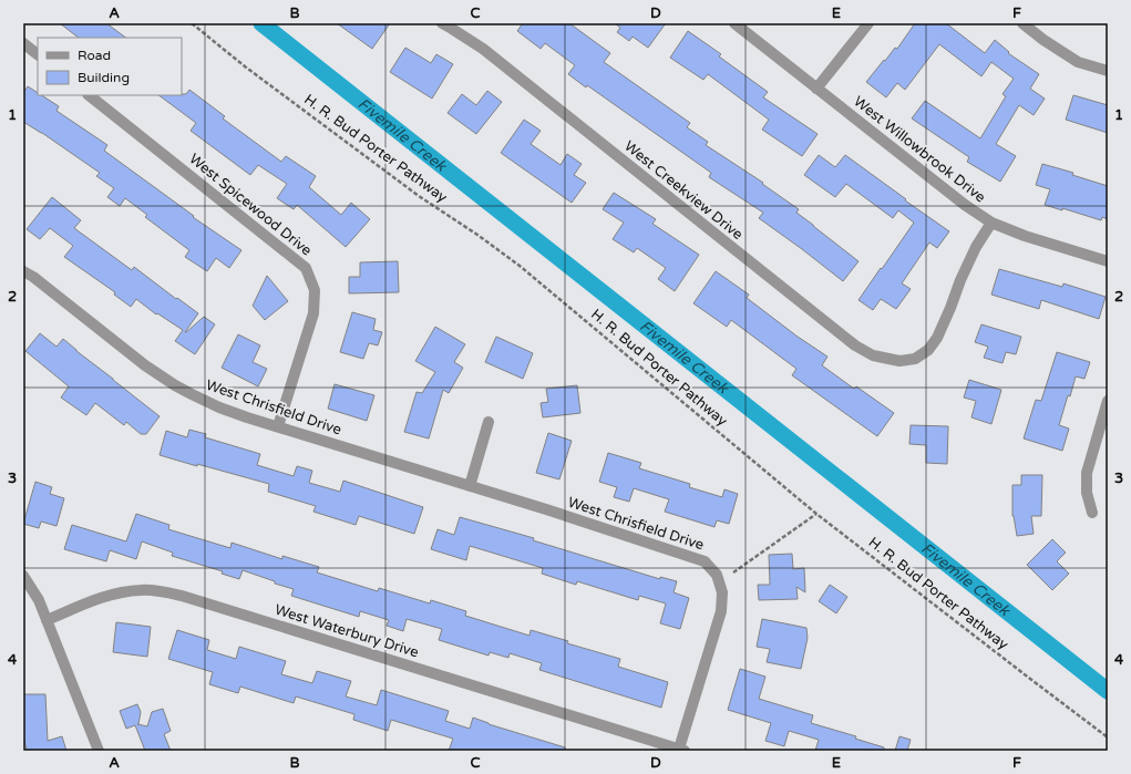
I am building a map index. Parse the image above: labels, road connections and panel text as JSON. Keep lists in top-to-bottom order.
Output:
{
  "streets": {
    "street": [
      "West Willowbrook Drive",
      "West Creekview Drive",
      "West Spicewood Drive",
      "West Chrisfield Drive",
      "West Waterbury Drive"
    ],
    "path": ["H. R. Bud Porter Pathway"]
  },
  "crossings": [
    ["West Willowbrook Drive", "West Creekview Drive"],
    ["West Spicewood Drive", "West Chrisfield Drive"],
    ["West Chrisfield Drive", "West Waterbury Drive"]
  ],
  "water": ["Fivemile Creek"],
  "legend": ["Road", "Building"],
  "grid": {
    "columns": [
      "A",
      "B",
      "C",
      "D",
      "E",
      "F"
    ],
    "rows": [
      "1",
      "2",
      "3",
      "4"
    ]
  }
}
